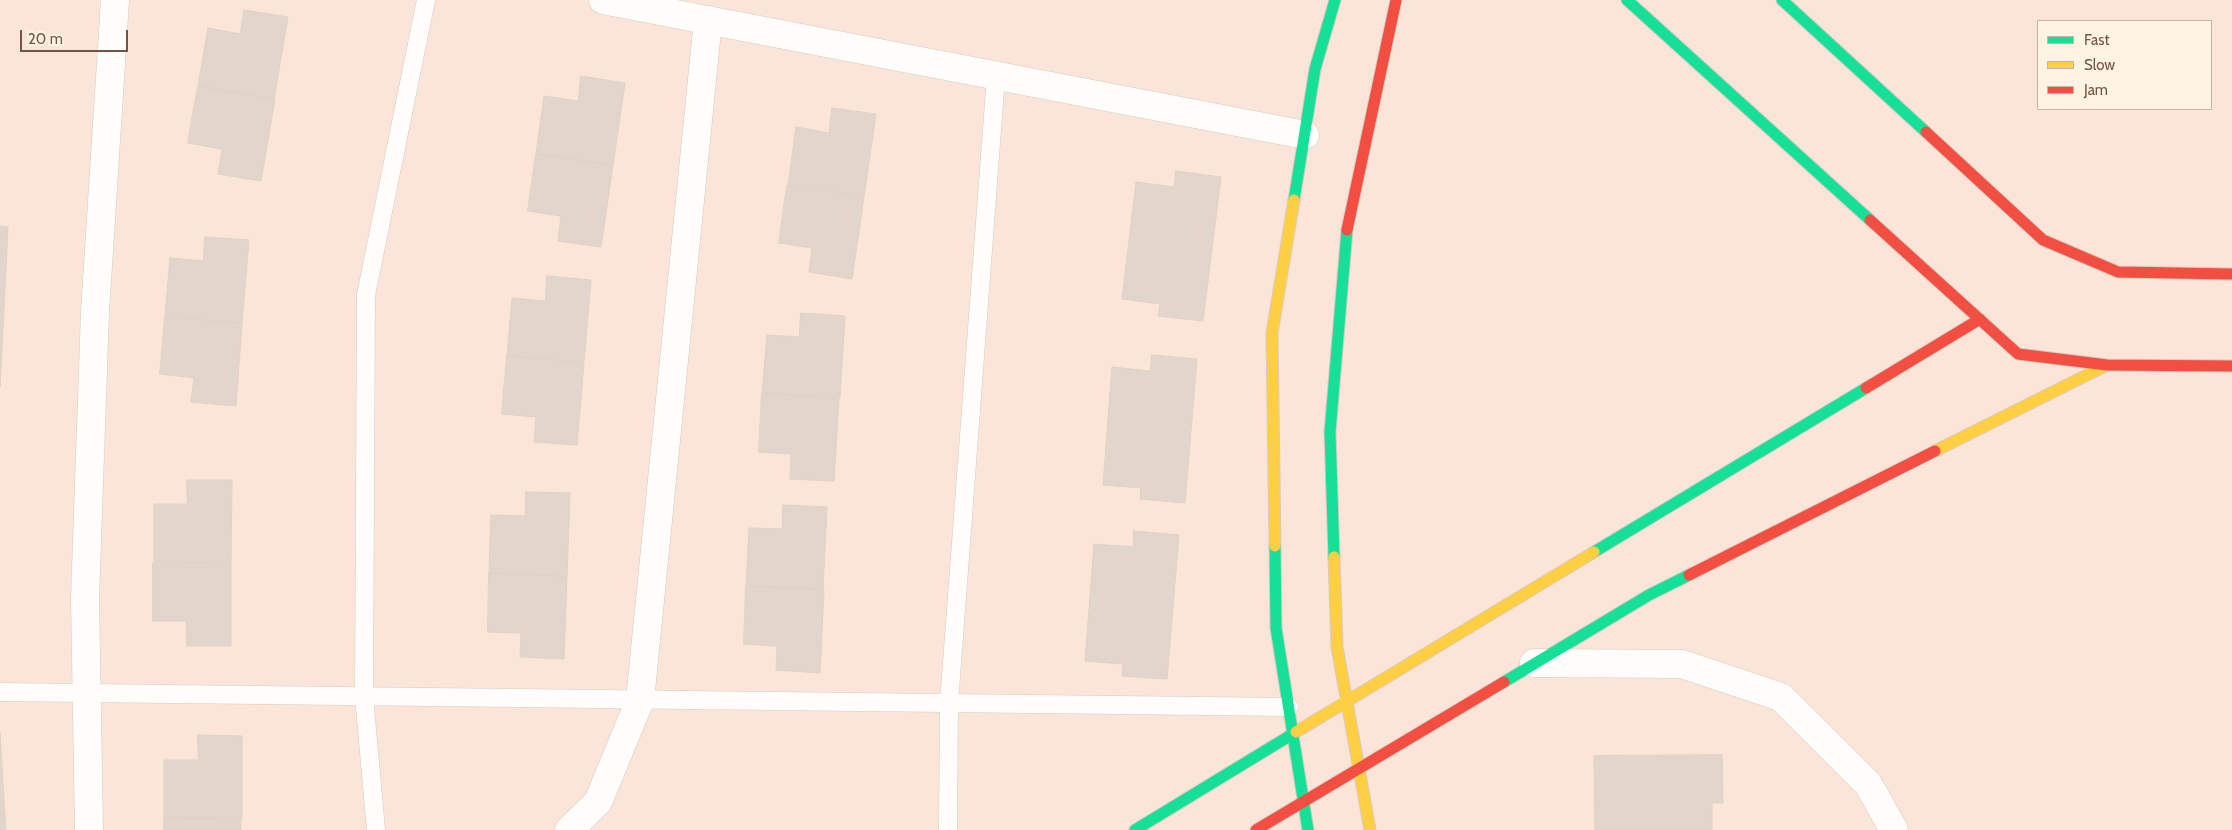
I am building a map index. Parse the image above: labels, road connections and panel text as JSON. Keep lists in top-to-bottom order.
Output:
{
  "legend": ["Fast", "Slow", "Jam"],
  "scale_bar": "20 m"
}
